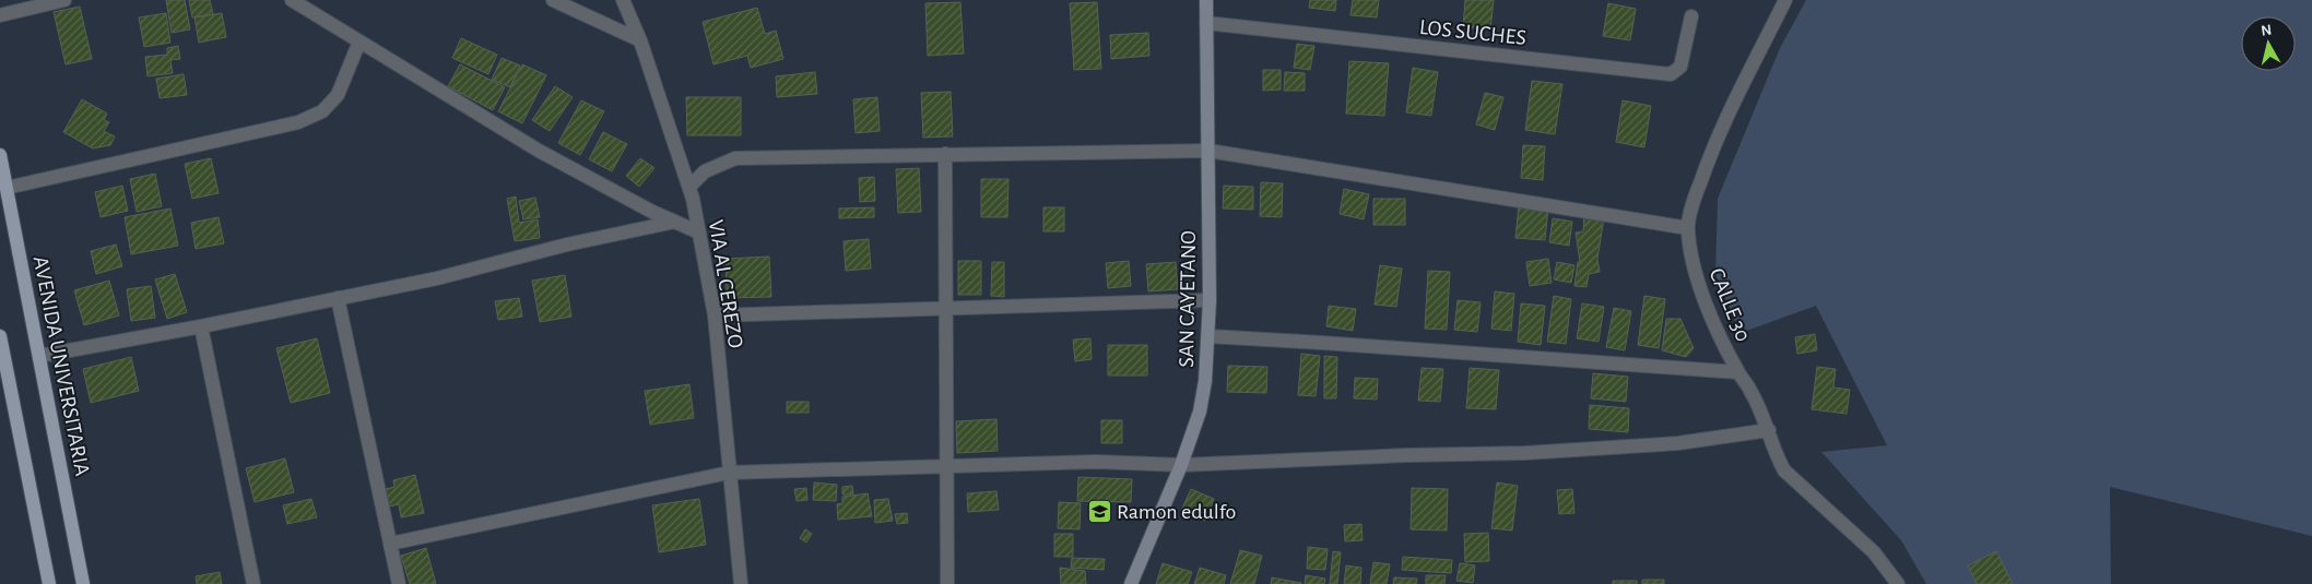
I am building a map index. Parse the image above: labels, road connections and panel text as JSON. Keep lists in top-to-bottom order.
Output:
{
  "streets": {
    "main road": ["SAN CAYETANO", "AVENIDA UNIVERSITARIA"],
    "street": ["LOS SUCHES", "VIA AL CEREZO", "CALLE 30"]
  },
  "crossings": [
    ["LOS SUCHES", "SAN CAYETANO"]
  ],
  "places": {
    "school or university": ["Ramon edulfo"]
  },
  "north": "top"
}
